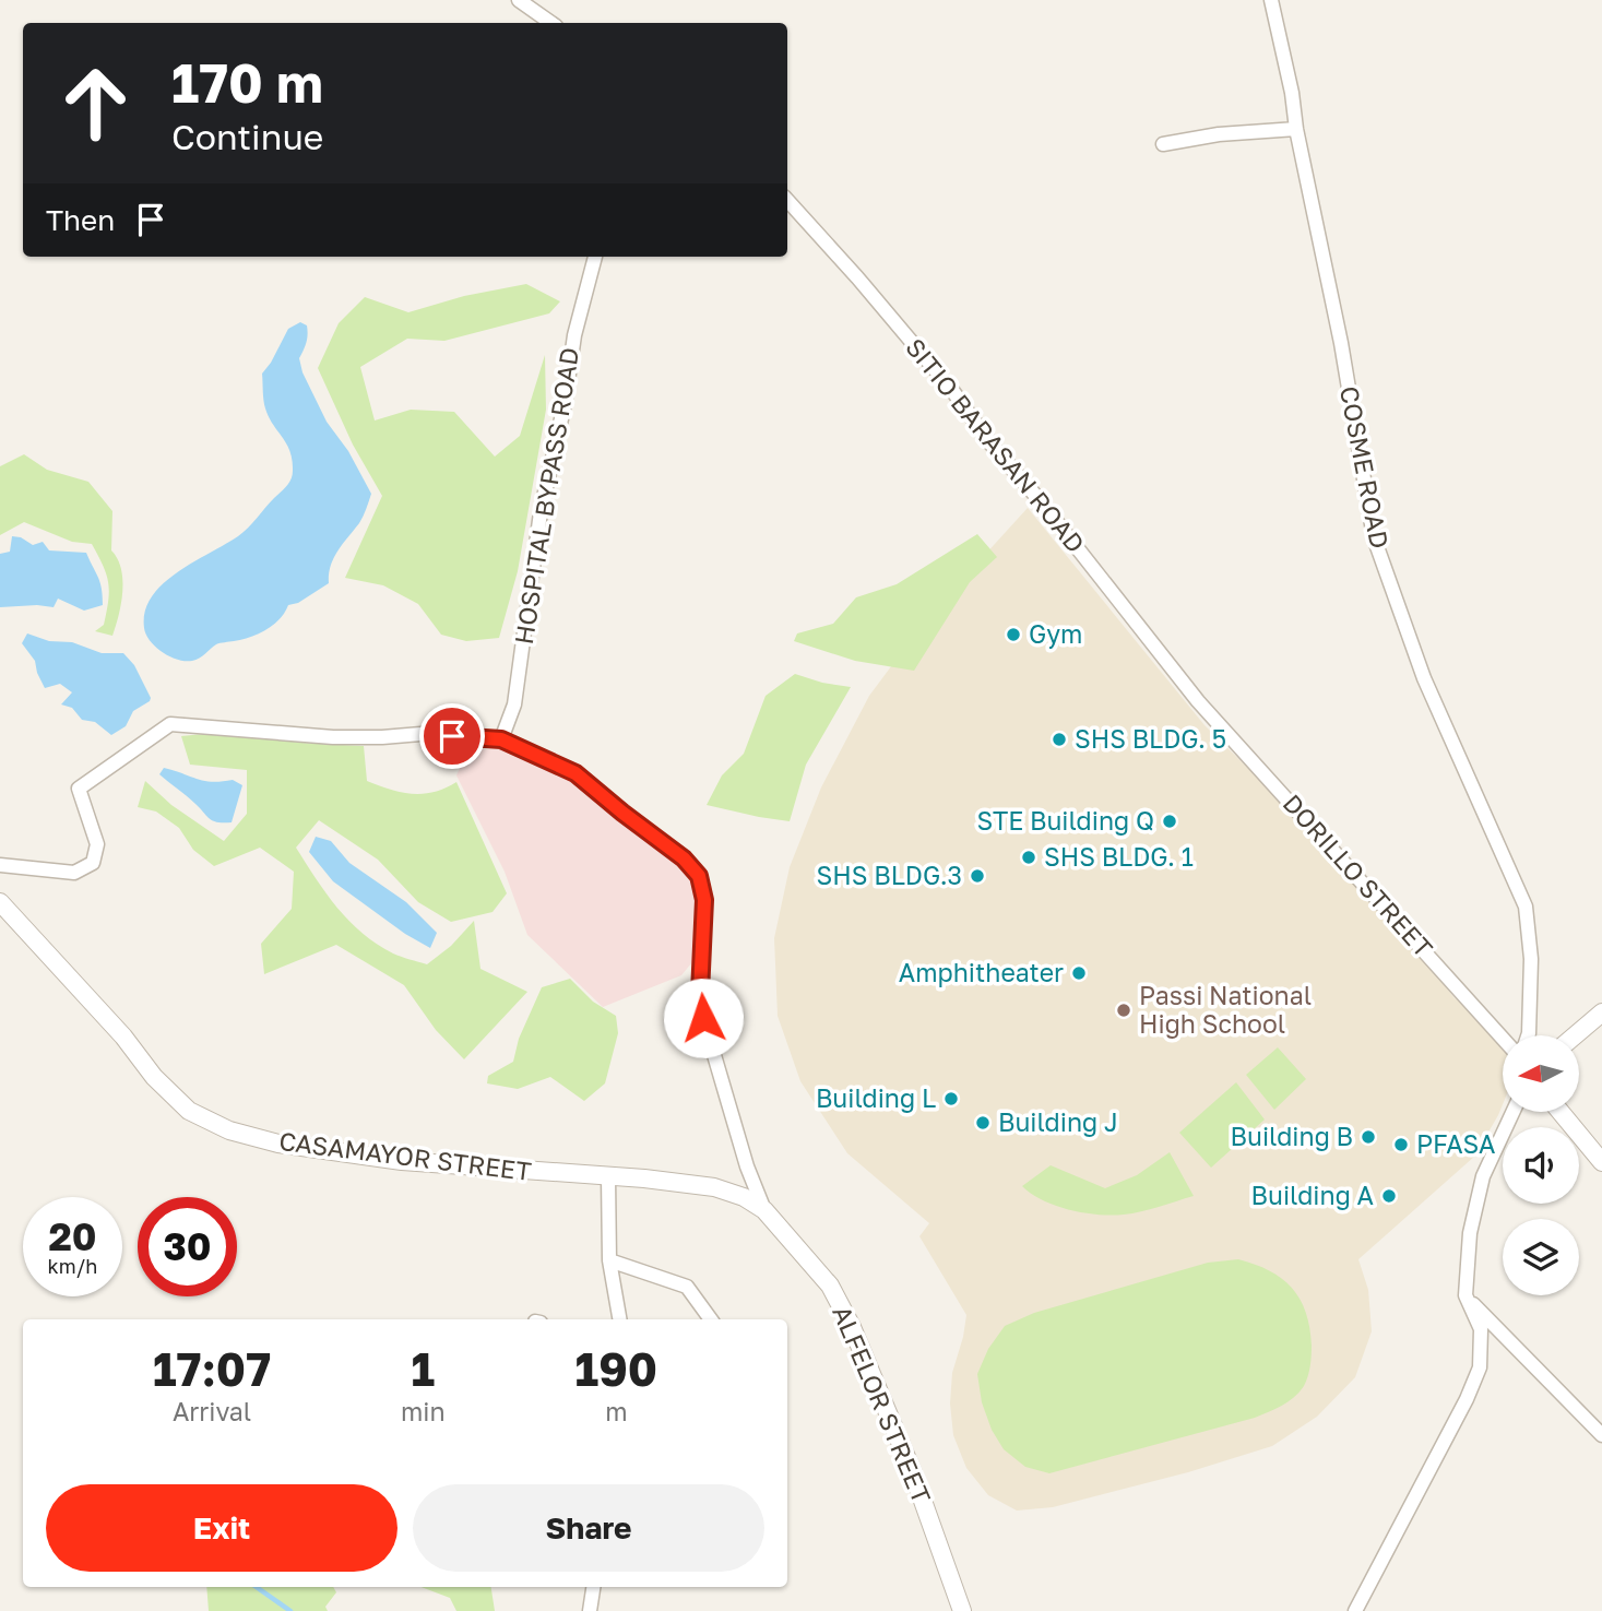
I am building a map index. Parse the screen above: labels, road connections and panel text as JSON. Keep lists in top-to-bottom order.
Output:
{
  "streets": {
    "street": [
      "SITIO BARASAN ROAD",
      "COSME ROAD",
      "HOSPITAL BYPASS ROAD",
      "DORILLO STREET",
      "CASAMAYOR STREET",
      "ALFELOR STREET"
    ]
  },
  "crossings": [
    ["SITIO BARASAN ROAD", "DORILLO STREET"],
    ["HOSPITAL BYPASS ROAD", "ALFELOR STREET"],
    ["CASAMAYOR STREET", "ALFELOR STREET"]
  ],
  "places": [
    "Gym",
    "SHS BLDG. 5",
    "STE Building Q",
    "SHS BLDG. 1",
    "SHS BLDG.3",
    "Amphitheater",
    "Passi National High School",
    "Building L",
    "Building J",
    "Building B",
    "PFASA",
    "Building A"
  ],
  "north": "left",
  "page": {
    "turn": ["170 m", "Continue"],
    "then": "Then",
    "speed": "20 km/h",
    "limit": "30",
    "eta": [
      "17:07",
      "Arrival",
      "1",
      "min",
      "190",
      "m"
    ],
    "buttons": ["Exit", "Share"]
  }
}
